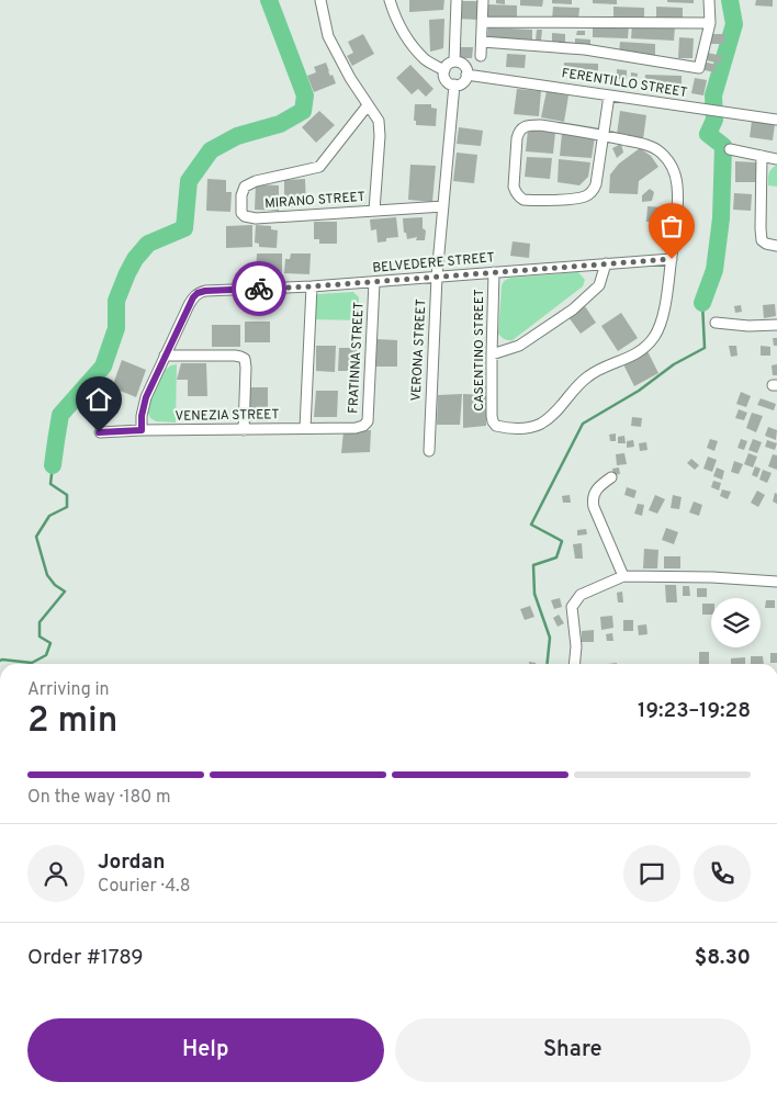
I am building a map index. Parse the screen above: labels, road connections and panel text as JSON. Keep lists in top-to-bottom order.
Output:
{
  "streets": {
    "street": [
      "FERENTILLO STREET",
      "MIRANO STREET",
      "BELVEDERE STREET",
      "VERONA STREET",
      "CASENTINO STREET",
      "FRATINNA STREET",
      "VENEZIA STREET"
    ]
  },
  "crossings": [
    ["FERENTILLO STREET", "VERONA STREET"],
    ["MIRANO STREET", "VERONA STREET"],
    ["BELVEDERE STREET", "VERONA STREET"],
    ["BELVEDERE STREET", "CASENTINO STREET"],
    ["BELVEDERE STREET", "FRATINNA STREET"],
    ["FRATINNA STREET", "VENEZIA STREET"]
  ],
  "page": {
    "heading": ["2 min", "Arriving in", "19:23–19:28"],
    "panel": [
      "Jordan",
      "Courier · 4.8",
      "Order #1789",
      "$8.30"
    ],
    "bar": "On the way · 180 m",
    "buttons": ["Help", "Share"]
  }
}
